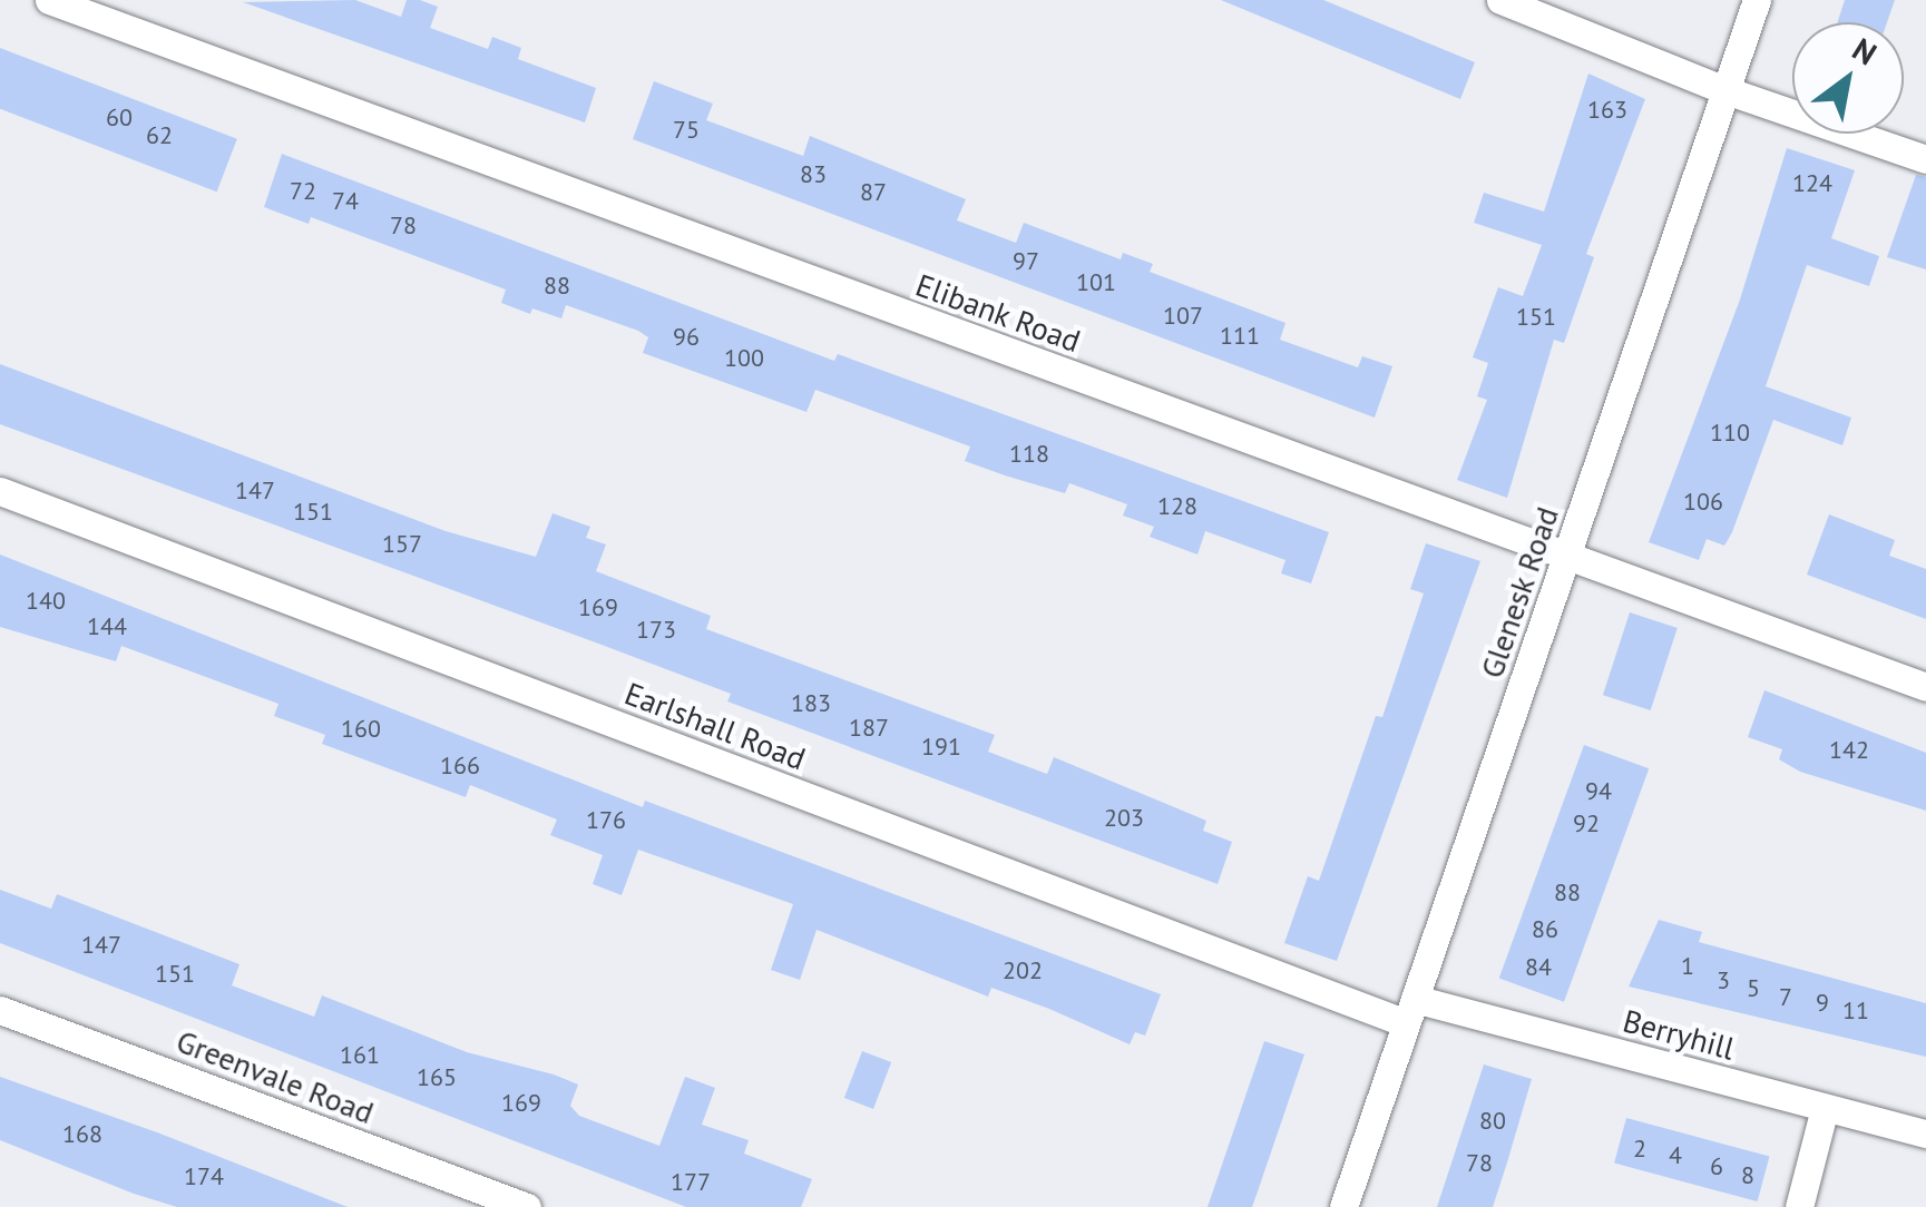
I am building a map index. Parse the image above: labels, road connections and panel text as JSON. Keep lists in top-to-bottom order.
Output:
{
  "streets": {
    "street": [
      "Elibank Road",
      "Glenesk Road",
      "Earlshall Road",
      "Berryhill",
      "Greenvale Road"
    ]
  },
  "crossings": [
    ["Elibank Road", "Glenesk Road"],
    ["Glenesk Road", "Earlshall Road"],
    ["Glenesk Road", "Berryhill"],
    ["Earlshall Road", "Berryhill"]
  ],
  "house_numbers": [
    "163",
    "60",
    "75",
    "62",
    "83",
    "124",
    "72",
    "87",
    "74",
    "78",
    "97",
    "101",
    "88",
    "107",
    "151",
    "111",
    "96",
    "100",
    "110",
    "118",
    "147",
    "106",
    "128",
    "151",
    "157",
    "140",
    "169",
    "144",
    "173",
    "183",
    "187",
    "160",
    "191",
    "142",
    "166",
    "94",
    "203",
    "176",
    "92",
    "88",
    "86",
    "147",
    "1",
    "84",
    "202",
    "151",
    "3",
    "5",
    "7",
    "9",
    "11",
    "161",
    "165",
    "169",
    "80",
    "168",
    "2",
    "4",
    "78",
    "6",
    "8",
    "174",
    "177"
  ],
  "north": "top right"
}
